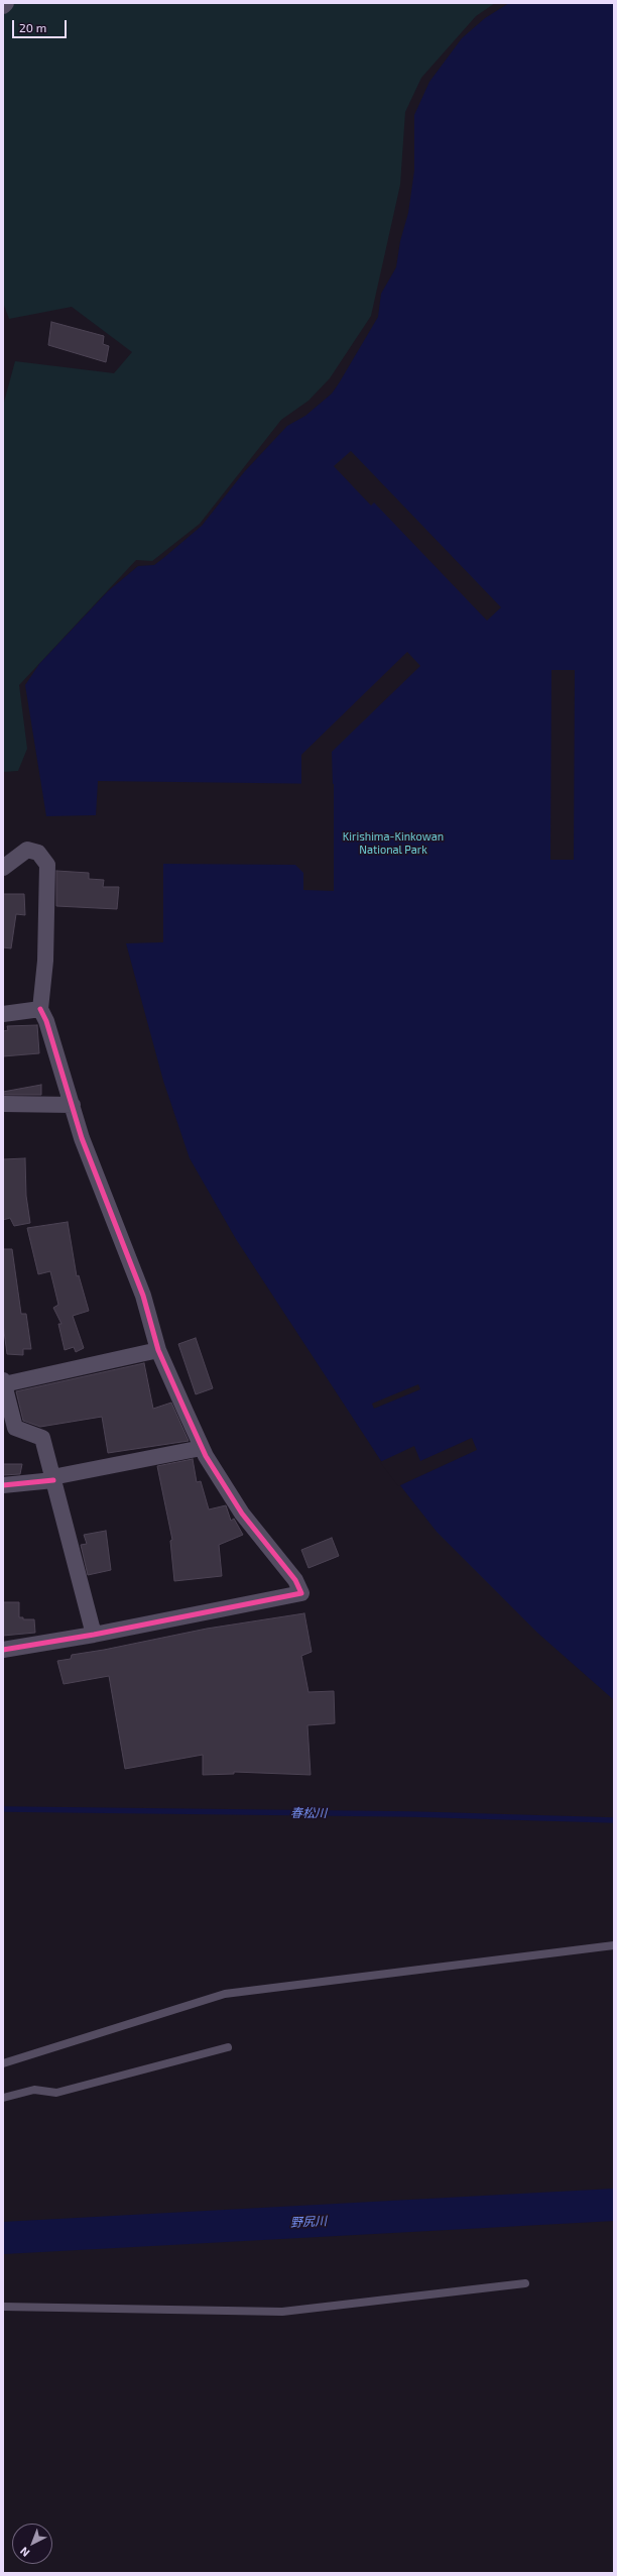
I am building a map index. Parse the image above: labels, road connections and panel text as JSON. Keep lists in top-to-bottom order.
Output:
{
  "water": ["春松川", "野尻川"],
  "parks": ["Kirishima-Kinkowan National Park"],
  "scale_bar": "20 m",
  "north": "bottom left"
}
